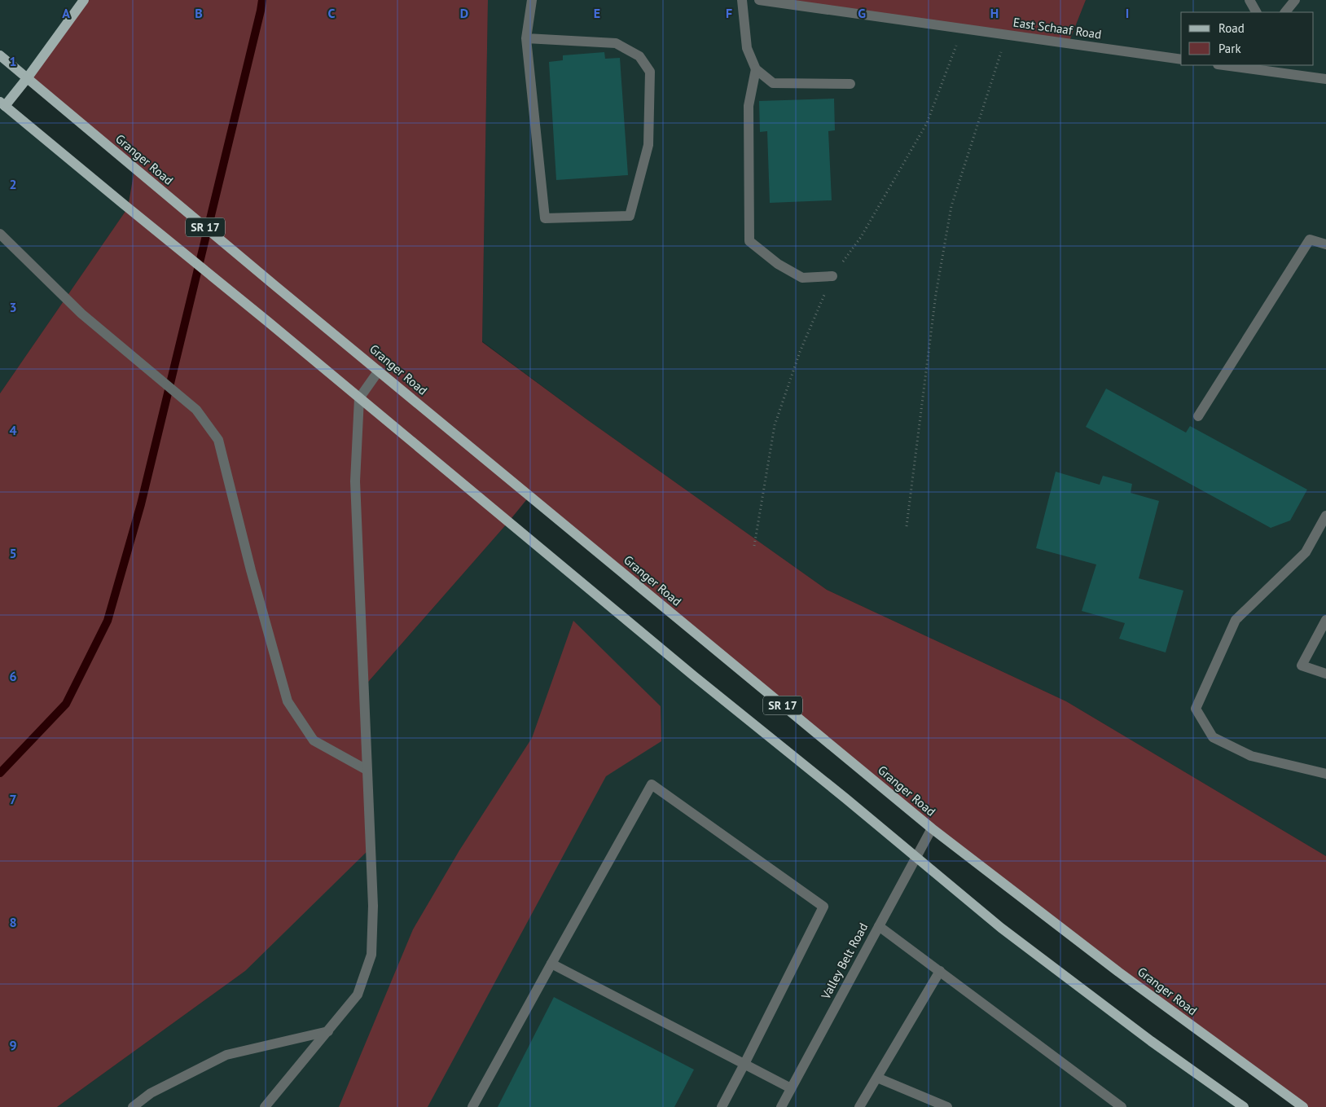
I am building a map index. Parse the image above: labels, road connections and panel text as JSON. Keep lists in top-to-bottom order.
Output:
{
  "streets": {
    "main road": ["Granger Road", "SR 17"],
    "street": ["East Schaaf Road", "Valley Belt Road"]
  },
  "crossings": [
    ["Granger Road", "Valley Belt Road"],
    ["SR 17", "Valley Belt Road"]
  ],
  "legend": ["Road", "Park"],
  "grid": {
    "columns": [
      "A",
      "B",
      "C",
      "D",
      "E",
      "F",
      "G",
      "H",
      "I"
    ],
    "rows": [
      "1",
      "2",
      "3",
      "4",
      "5",
      "6",
      "7",
      "8",
      "9"
    ]
  }
}
